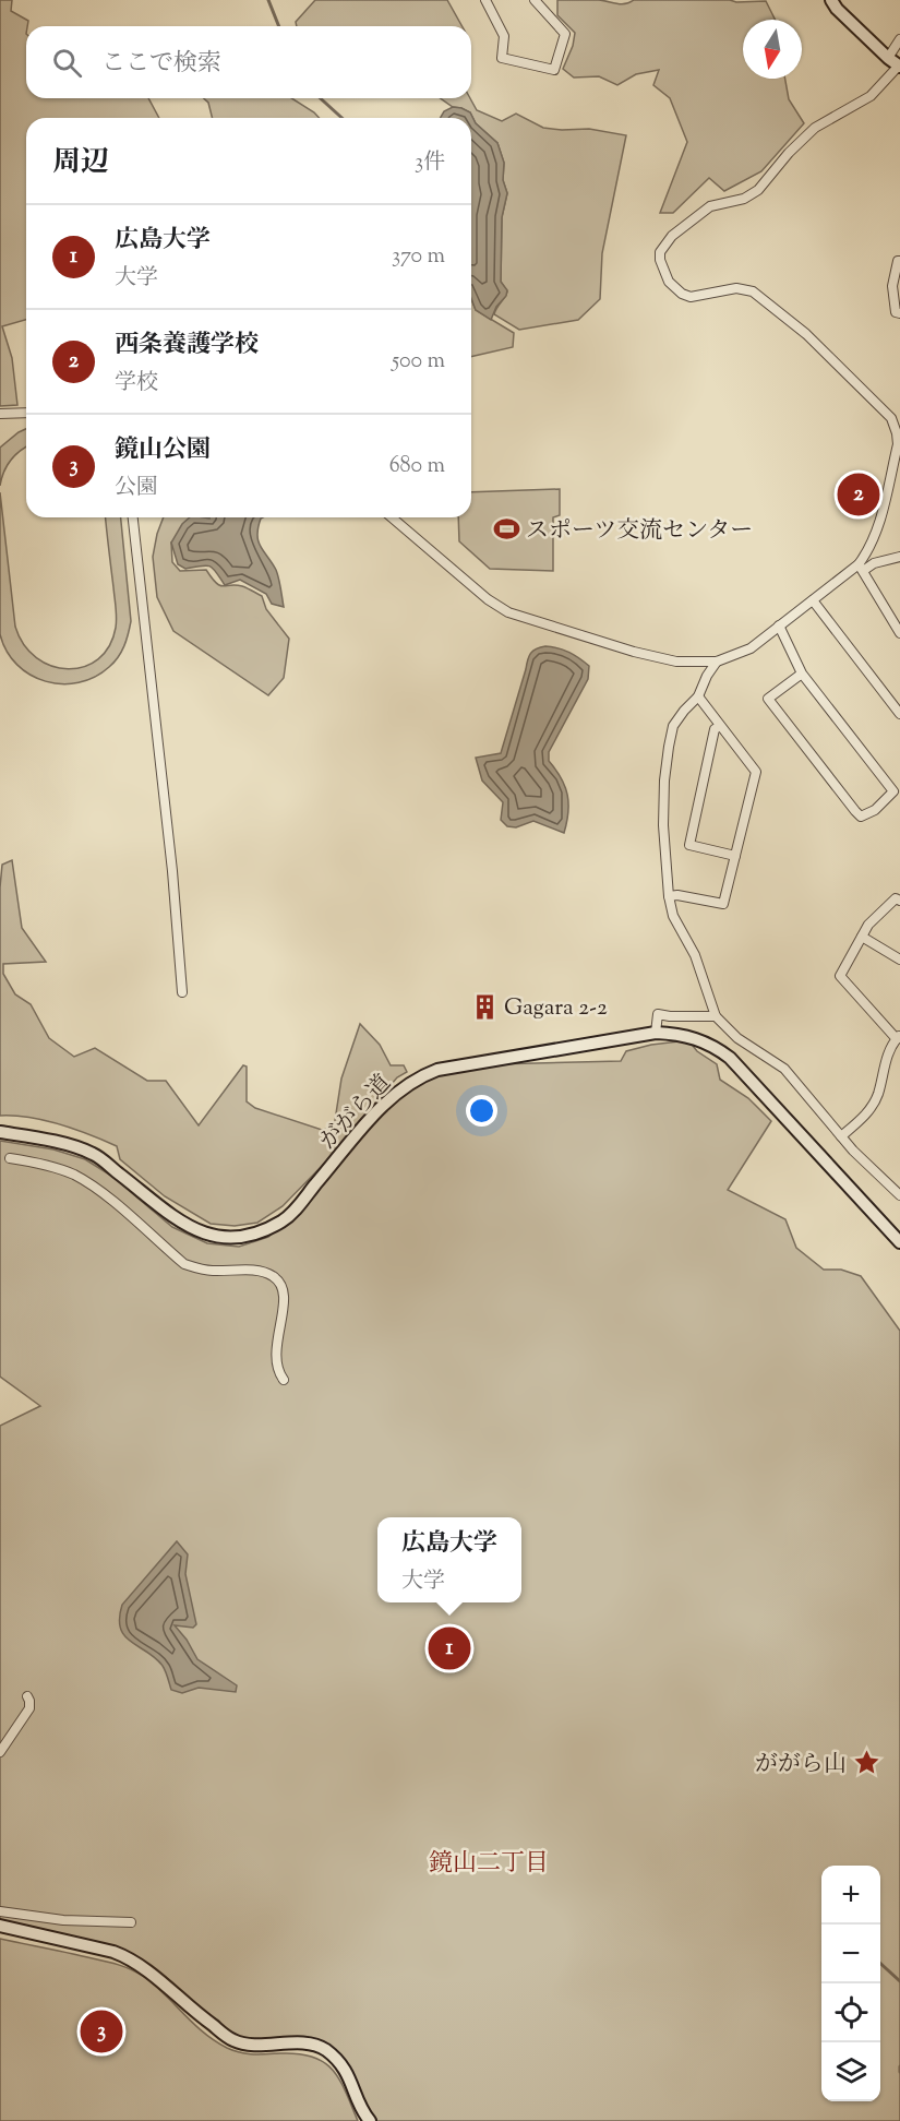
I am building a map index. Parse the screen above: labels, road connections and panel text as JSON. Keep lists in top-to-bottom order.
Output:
{
  "streets": {
    "street": ["ががら道"]
  },
  "districts": ["鏡山二丁目"],
  "places": {
    "sports": ["スポーツ交流センター"],
    "building": ["Gagara 2-2"],
    "place": ["ががら山"]
  },
  "north": "bottom",
  "page": {
    "search": "ここで検索",
    "heading": ["周辺", "3件"],
    "list": [
      {
        "mark": "1",
        "name": "広島大学",
        "note": "大学",
        "value": "370 m"
      },
      {
        "mark": "2",
        "name": "西条養護学校",
        "note": "学校",
        "value": "500 m"
      },
      {
        "mark": "3",
        "name": "鏡山公園",
        "note": "公園",
        "value": "680 m"
      }
    ],
    "pins": ["2", "1", "3"],
    "popup": ["広島大学", "大学"],
    "map_buttons": ["+", "−"]
  }
}
